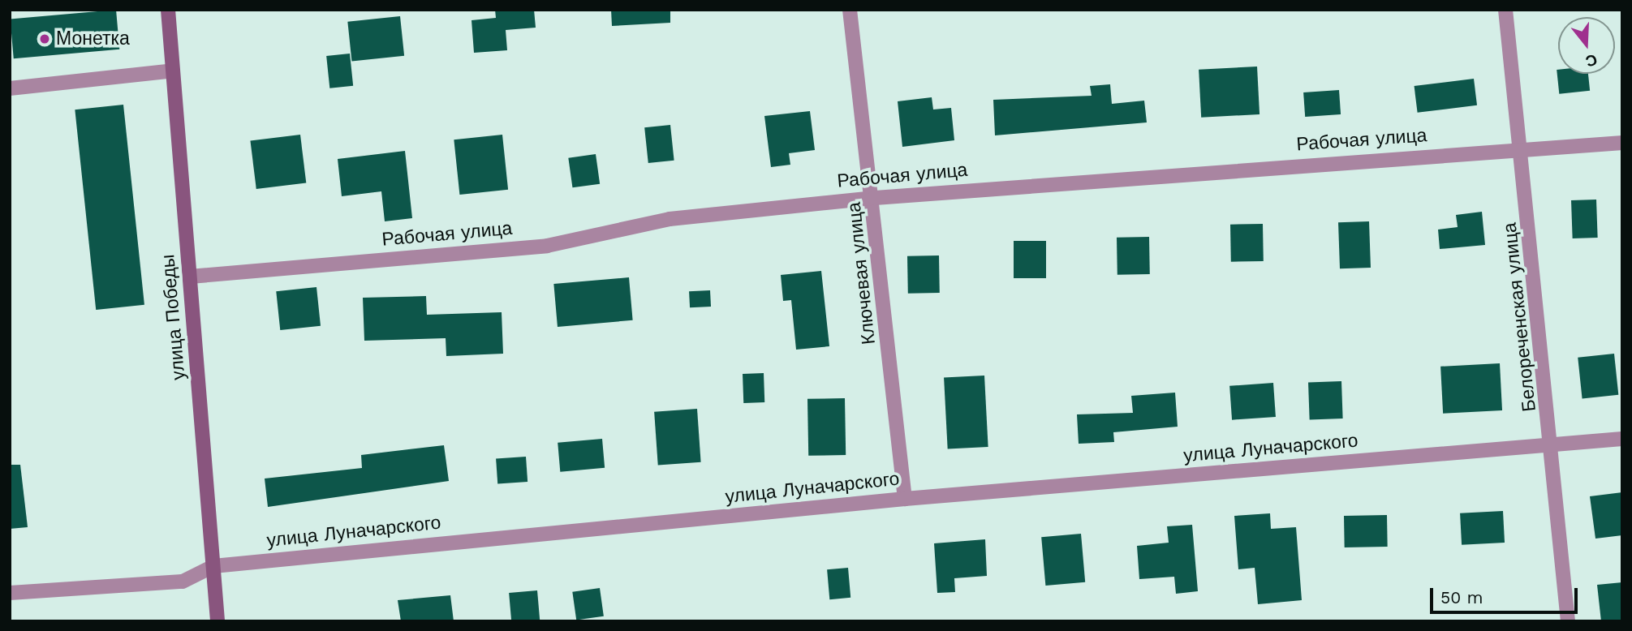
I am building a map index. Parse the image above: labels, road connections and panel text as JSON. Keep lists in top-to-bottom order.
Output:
{
  "streets": {
    "main road": ["улица Победы"],
    "street": [
      "Рабочая улица",
      "Ключевая улица",
      "Белореченская улица",
      "улица Луначарского"
    ]
  },
  "crossings": [
    ["Рабочая улица", "Ключевая улица"],
    ["Рабочая улица", "улица Победы"],
    ["Рабочая улица", "Белореченская улица"],
    ["Ключевая улица", "улица Луначарского"],
    ["улица Победы", "улица Луначарского"],
    ["Белореченская улица", "улица Луначарского"]
  ],
  "places": ["Монетка"],
  "scale_bar": "50 m",
  "north": "bottom"
}
